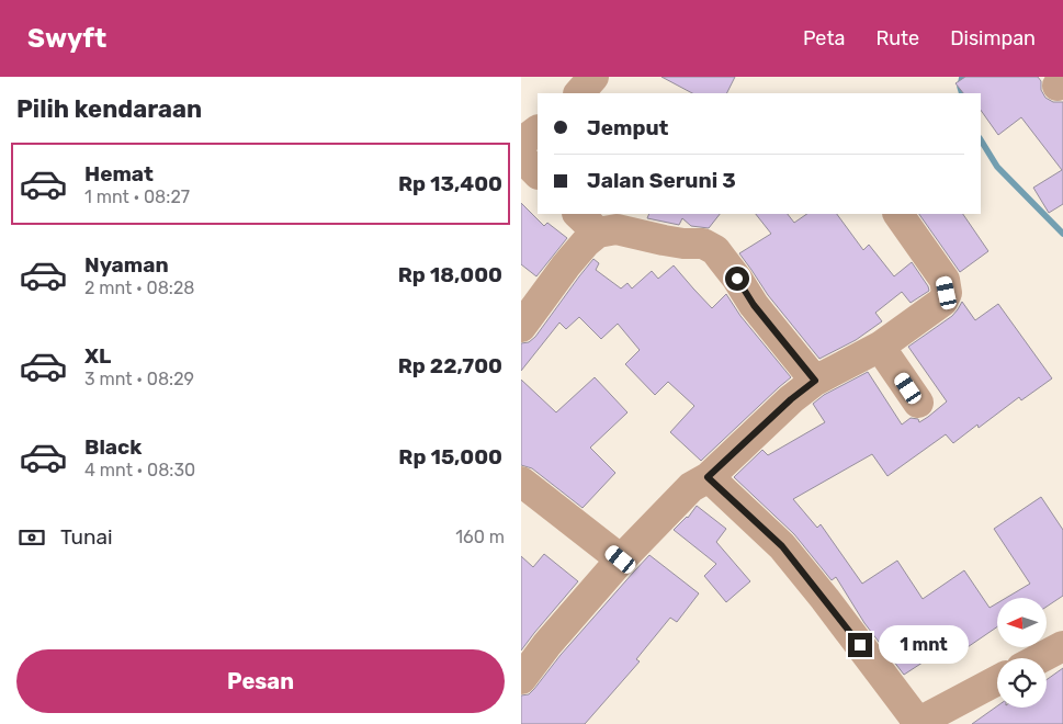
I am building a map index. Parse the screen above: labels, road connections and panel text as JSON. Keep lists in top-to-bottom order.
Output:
{
  "north": "left",
  "page": {
    "header": "Swyft",
    "nav": ["Peta", "Rute", "Disimpan"],
    "heading": "Pilih kendaraan",
    "banner": ["Jemput", "Jalan Seruni 3"],
    "list": [
      {
        "name": "Hemat",
        "note": "1 mnt · 08:27",
        "value": "Rp 13,400"
      },
      {
        "name": "Nyaman",
        "note": "2 mnt · 08:28",
        "value": "Rp 18,000"
      },
      {
        "name": "XL",
        "note": "3 mnt · 08:29",
        "value": "Rp 22,700"
      },
      {
        "name": "Black",
        "note": "4 mnt · 08:30",
        "value": "Rp 15,000"
      }
    ],
    "pay": ["Tunai", "160 m"],
    "bubble": "1 mnt",
    "buttons": "Pesan"
  }
}
